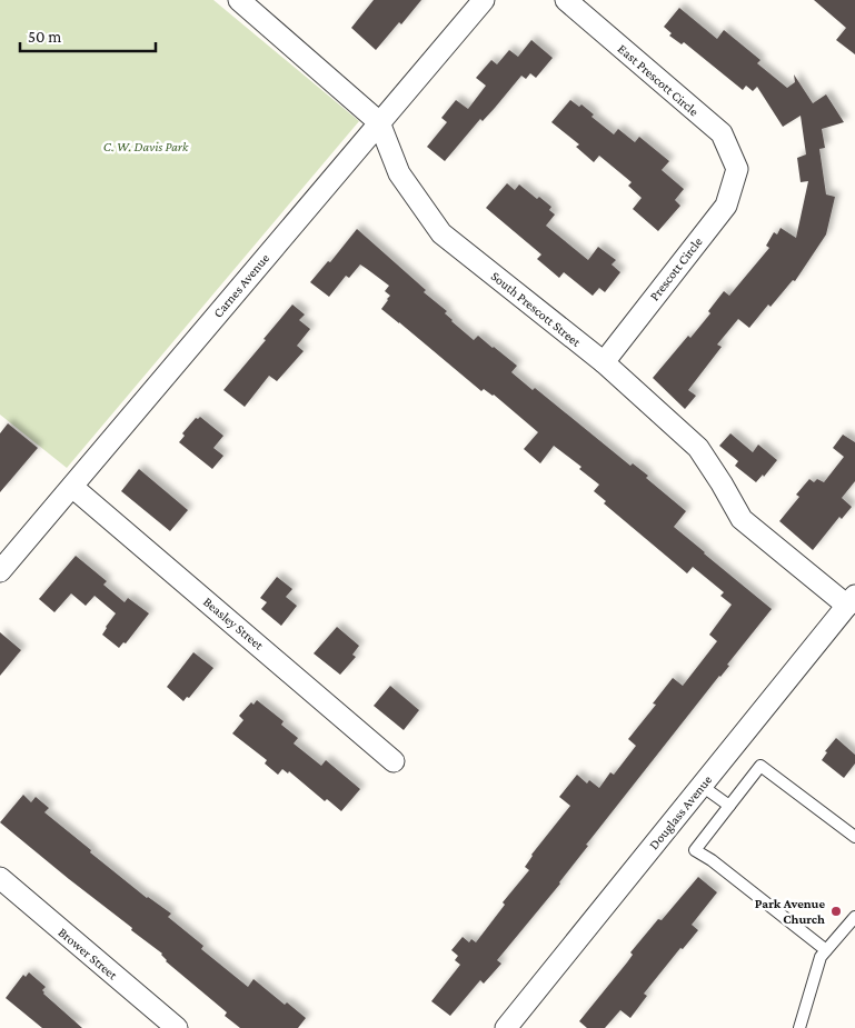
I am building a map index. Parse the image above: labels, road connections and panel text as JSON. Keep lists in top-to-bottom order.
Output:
{
  "streets": {
    "street": [
      "East Prescott Circle",
      "Prescott Circle",
      "Carnes Avenue",
      "South Prescott Street",
      "Beasley Street",
      "Douglass Avenue",
      "Brower Street"
    ]
  },
  "crossings": [
    ["East Prescott Circle", "Prescott Circle"],
    ["Prescott Circle", "South Prescott Street"],
    ["Carnes Avenue", "South Prescott Street"],
    ["Carnes Avenue", "Beasley Street"],
    ["South Prescott Street", "Douglass Avenue"]
  ],
  "parks": ["C. W. Davis Park"],
  "places": ["Park Avenue Church"],
  "scale_bar": "50 m"
}
